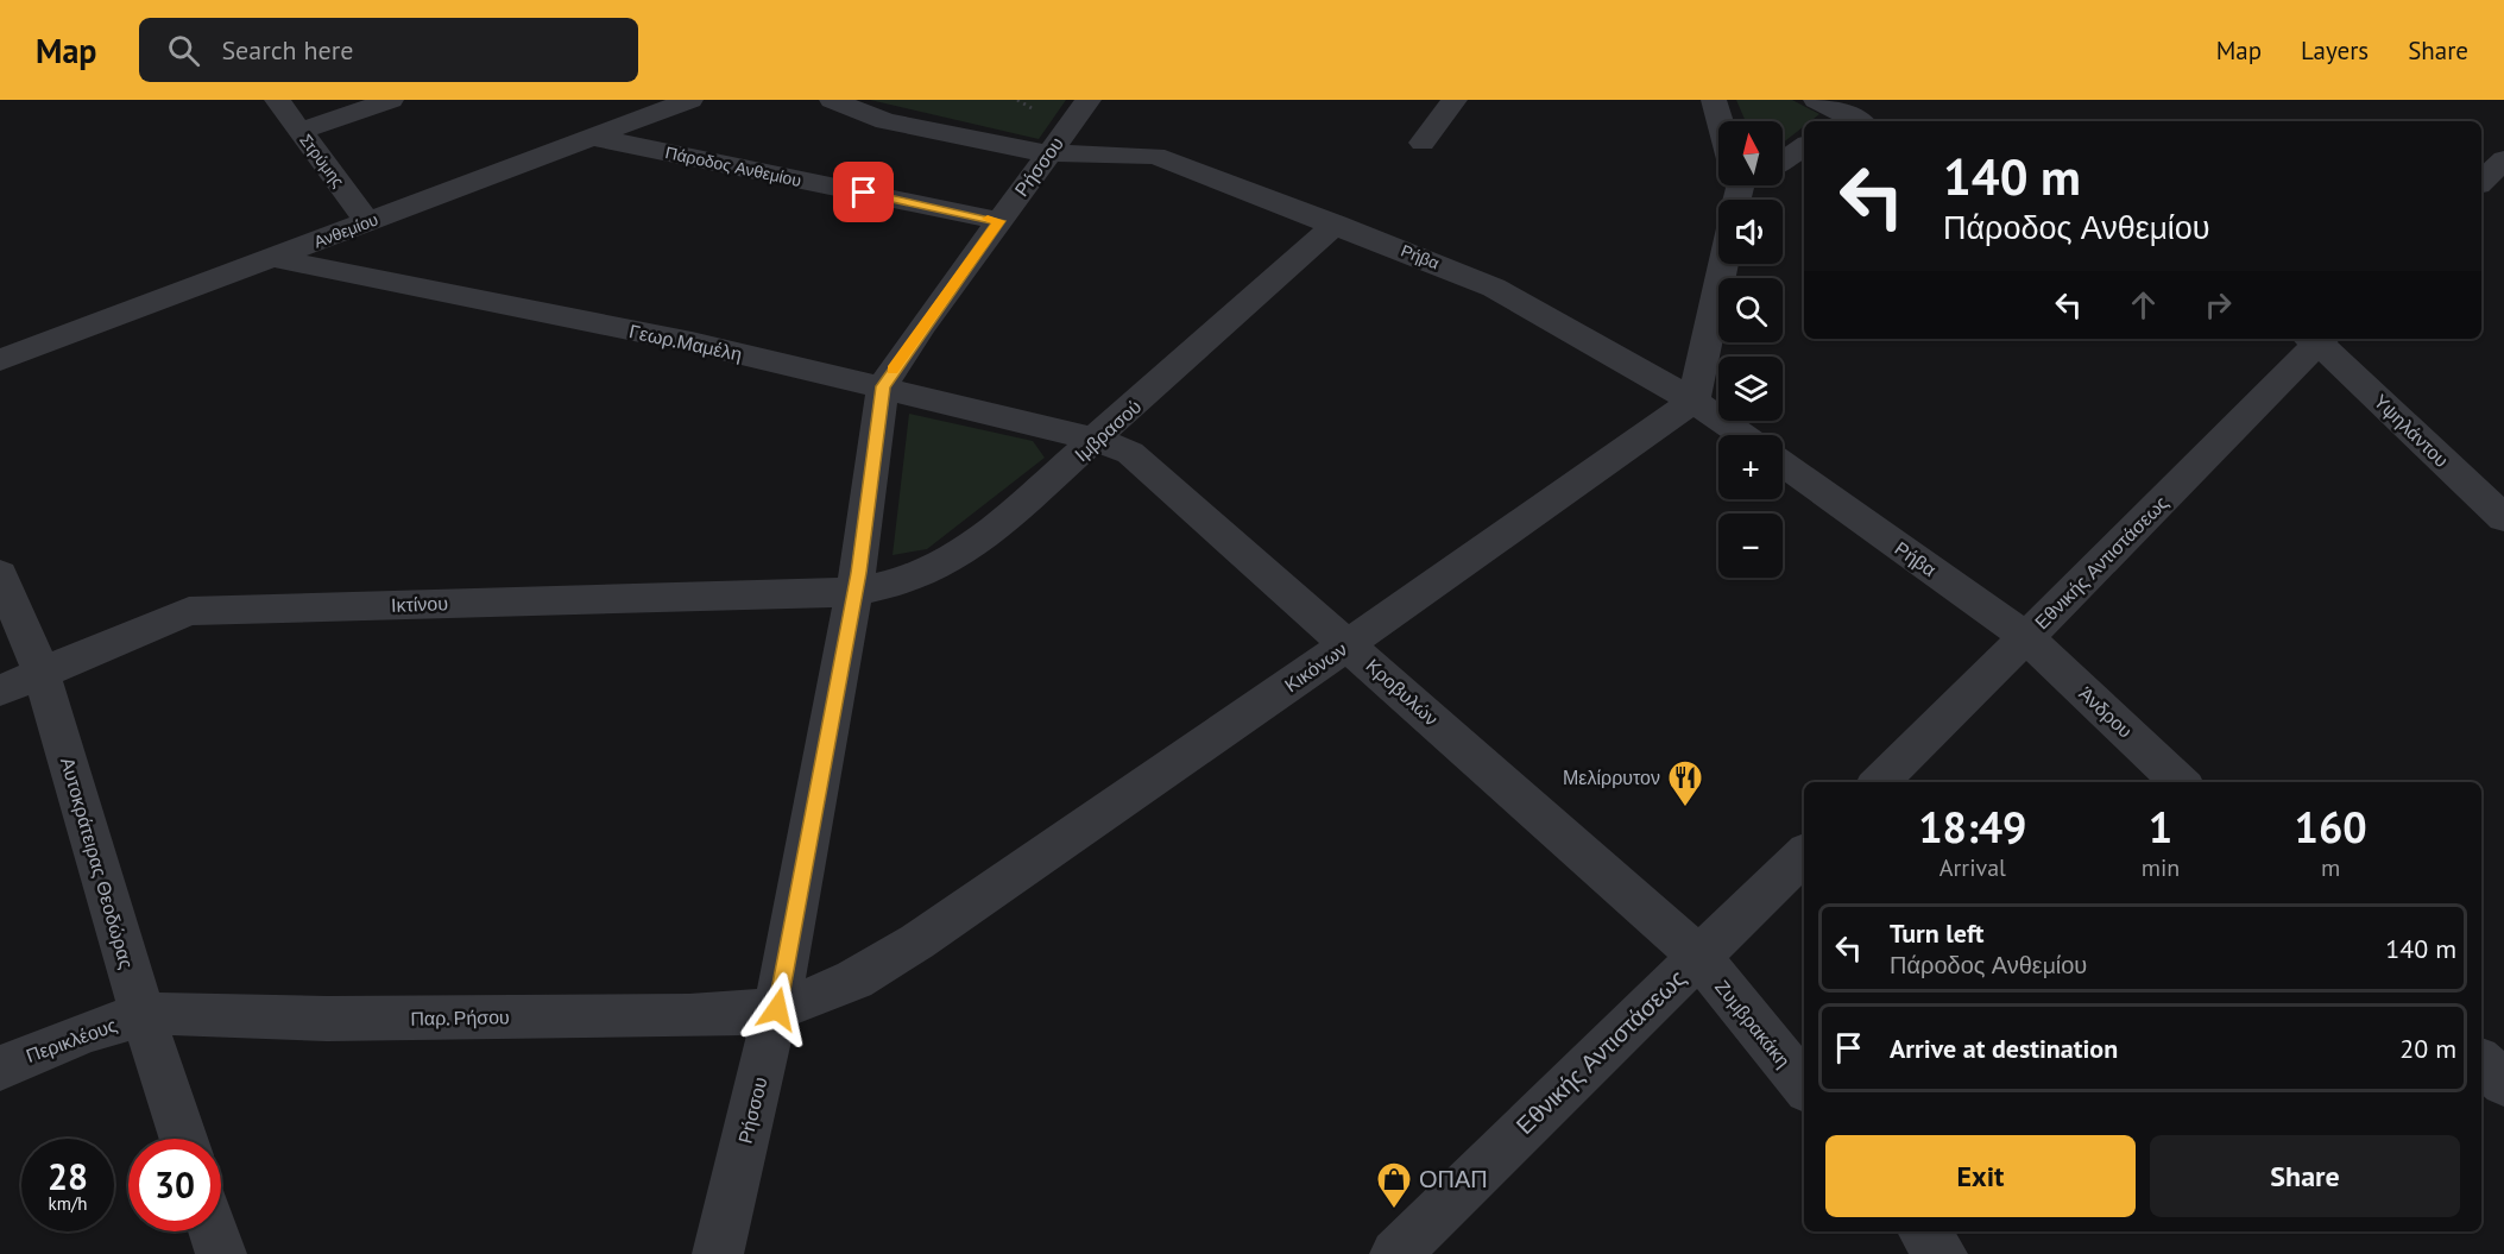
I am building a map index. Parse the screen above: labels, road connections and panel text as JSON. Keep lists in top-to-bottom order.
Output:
{
  "streets": {
    "street": [
      "Στρύμης",
      "Πάροδος Ανθεμίου",
      "Ρήσσου",
      "Ανθεμίου",
      "Ρήβα",
      "Γεωρ.Μαμέλη",
      "Ιμβρασού",
      "Υψηλάντου",
      "Εθνικής Αντιστάσεως",
      "Ικτίνου",
      "Κικόνων",
      "Κροβυλών",
      "Άνδρου",
      "Αυτοκράτειρας Θεοδώρας",
      "Παρ. Ρήσου",
      "Ζυμβρακάκη",
      "Περικλέους"
    ]
  },
  "crossings": [
    ["Στρύμης", "Ανθεμίου"],
    ["Πάροδος Ανθεμίου", "Ρήσσου"],
    ["Πάροδος Ανθεμίου", "Ανθεμίου"],
    ["Ρήσσου", "Ρήβα"],
    ["Ρήσσου", "Γεωρ.Μαμέλη"],
    ["Ρήσσου", "Ιμβρασού"],
    ["Ρήσσου", "Ικτίνου"],
    ["Ρήσσου", "Κικόνων"],
    ["Ρήσσου", "Παρ. Ρήσου"],
    ["Ανθεμίου", "Γεωρ.Μαμέλη"],
    ["Ρήβα", "Ιμβρασού"],
    ["Ρήβα", "Εθνικής Αντιστάσεως"],
    ["Ρήβα", "Κικόνων"],
    ["Ρήβα", "Άνδρου"],
    ["Γεωρ.Μαμέλη", "Ιμβρασού"],
    ["Γεωρ.Μαμέλη", "Κροβυλών"],
    ["Ιμβρασού", "Ικτίνου"],
    ["Ιμβρασού", "Κροβυλών"],
    ["Εθνικής Αντιστάσεως", "Κροβυλών"],
    ["Εθνικής Αντιστάσεως", "Άνδρου"],
    ["Εθνικής Αντιστάσεως", "Ζυμβρακάκη"],
    ["Ικτίνου", "Αυτοκράτειρας Θεοδώρας"],
    ["Κικόνων", "Κροβυλών"],
    ["Κικόνων", "Παρ. Ρήσου"],
    ["Κροβυλών", "Ζυμβρακάκη"],
    ["Αυτοκράτειρας Θεοδώρας", "Παρ. Ρήσου"],
    ["Αυτοκράτειρας Θεοδώρας", "Περικλέους"],
    ["Παρ. Ρήσου", "Περικλέους"]
  ],
  "places": {
    "restaurant": ["Μελίρρυτον"],
    "shop": ["ΟΠΑΠ"]
  },
  "north": "top",
  "page": {
    "header": "Map",
    "search": "Search here",
    "nav": ["Map", "Layers", "Share"],
    "map_buttons": ["+", "−"],
    "turn": ["140 m", "Πάροδος Ανθεμίου"],
    "eta": [
      "18:49",
      "Arrival",
      "1",
      "min",
      "160",
      "m"
    ],
    "list": [
      {
        "name": "Turn left",
        "note": "Πάροδος Ανθεμίου",
        "value": "140 m"
      },
      {
        "name": "Arrive at destination",
        "value": "20 m"
      }
    ],
    "buttons": ["Exit", "Share"],
    "speed": "28 km/h",
    "limit": "30"
  }
}
